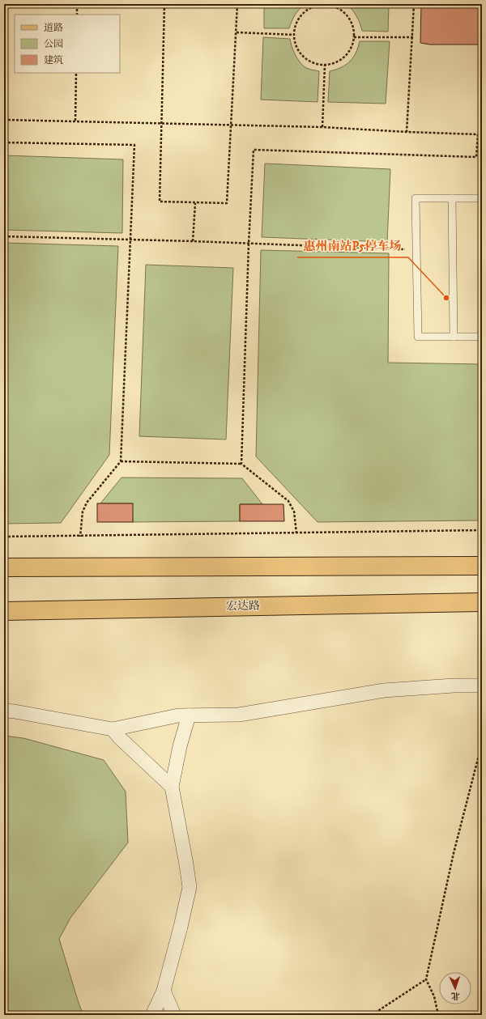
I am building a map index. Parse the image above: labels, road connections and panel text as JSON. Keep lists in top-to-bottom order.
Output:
{
  "streets": {
    "main road": ["宏达路"]
  },
  "places": ["惠州南站P5停车场"],
  "legend": ["道路", "公园", "建筑"],
  "north": "bottom"
}
